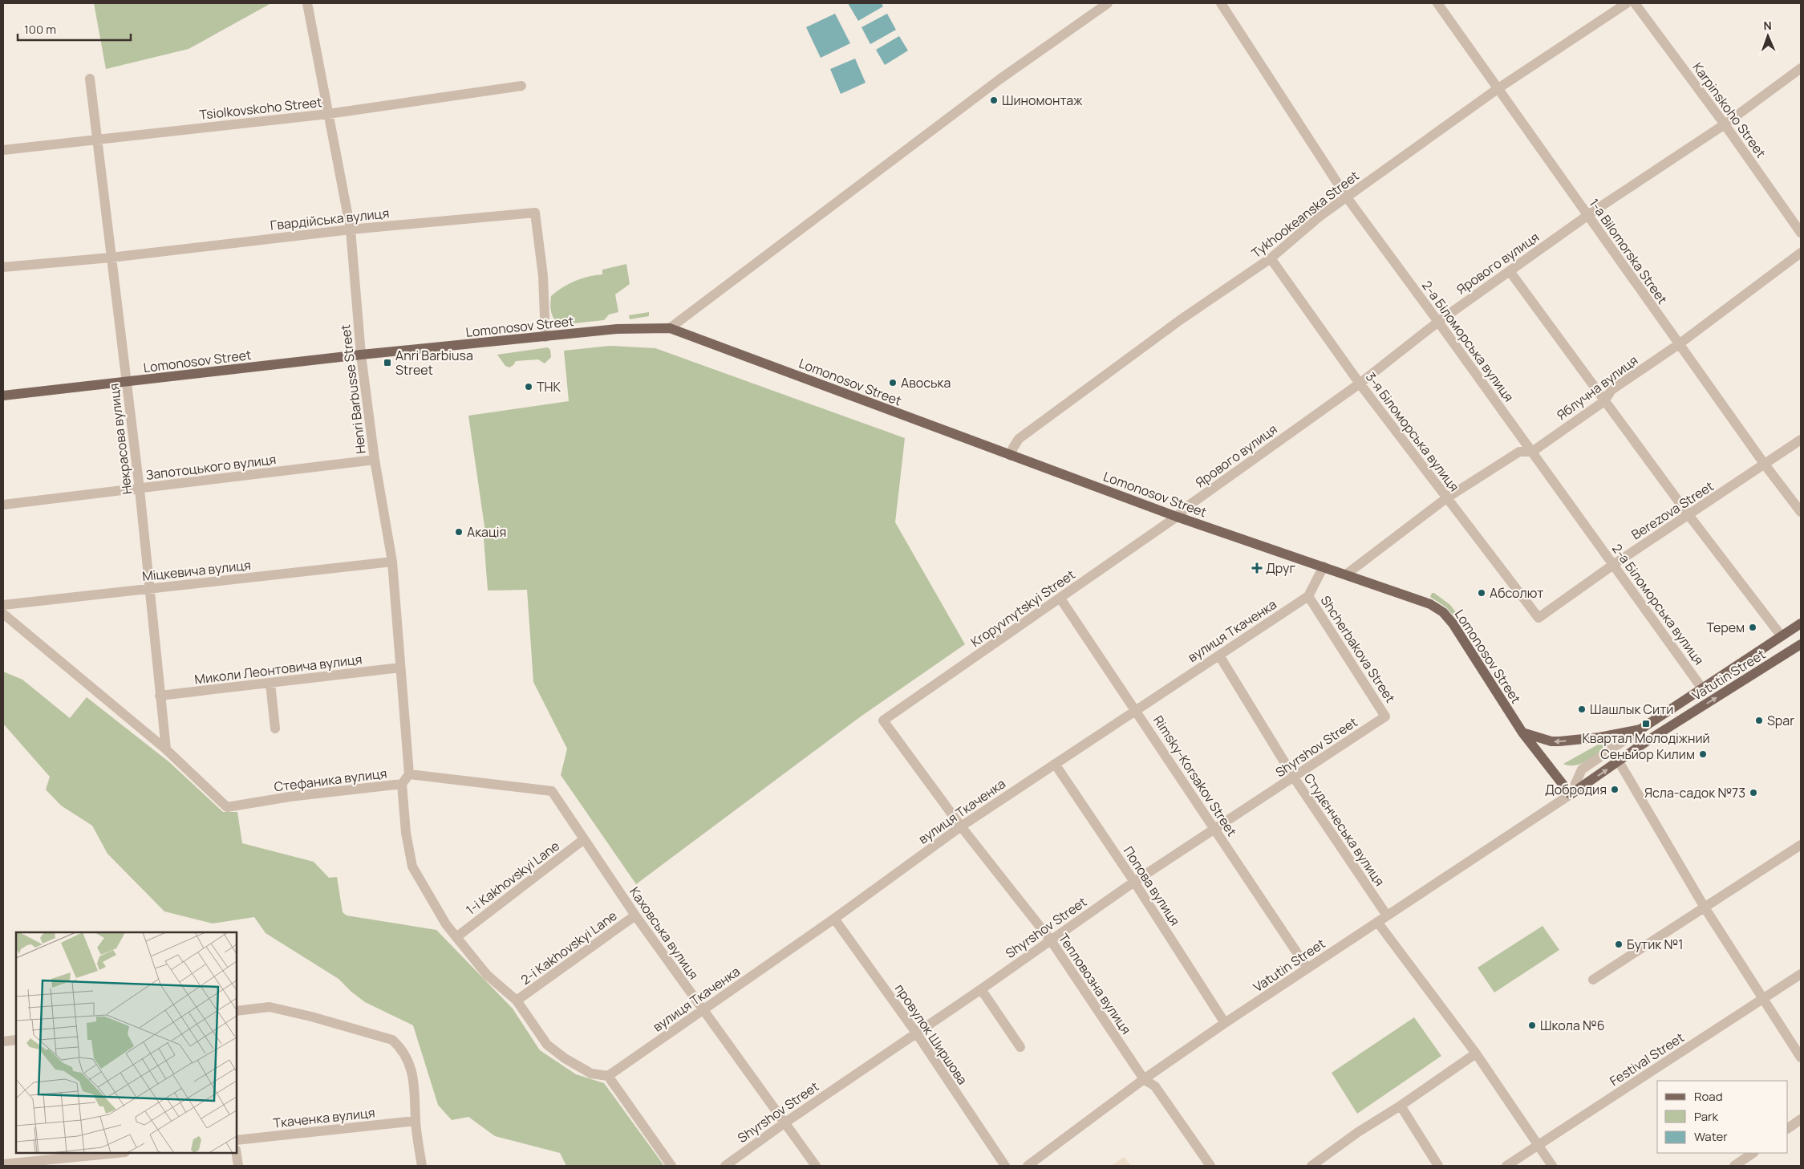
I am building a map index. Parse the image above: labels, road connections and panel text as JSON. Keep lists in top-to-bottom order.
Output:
{
  "streets": {
    "main road": ["Lomonosov Street", "Vatutin Street"],
    "street": [
      "Tsiolkovskoho Street",
      "Karpinskoho Street",
      "Tykhookeanska Street",
      "Гвардійська вулиця",
      "1-a Bilomorska Street",
      "Ярового вулиця",
      "2-а Біломорська вулиця",
      "Яблучна вулиця",
      "Henri Barbusse Street",
      "3-я Біломорська вулиця",
      "Некрасова вулиця",
      "Запотоцького вулиця",
      "Berezova Street",
      "Міцкевича вулиця",
      "Kropyvnytskyi Street",
      "вулиця Ткаченка",
      "Shcherbakova Street",
      "Миколи Леонтовича вулиця",
      "Shyrshov Street",
      "Rimsky-Korsakov Street",
      "Стефаника вулиця",
      "Студєнчеська вулиця",
      "1-i Kakhovskyi Lane",
      "Попова вулиця",
      "Каховська вулиця",
      "2-i Kakhovskyi Lane",
      "Тепловозна вулиця",
      "провулок Ширшова",
      "Festival Street",
      "Ткаченка вулиця"
    ]
  },
  "crossings": [
    ["Tsiolkovskoho Street", "Henri Barbusse Street"],
    ["Tsiolkovskoho Street", "Некрасова вулиця"],
    ["Karpinskoho Street", "Ярового вулиця"],
    ["Tykhookeanska Street", "1-a Bilomorska Street"],
    ["Tykhookeanska Street", "Lomonosov Street"],
    ["Tykhookeanska Street", "2-а Біломорська вулиця"],
    ["Tykhookeanska Street", "3-я Біломорська вулиця"],
    ["Гвардійська вулиця", "Lomonosov Street"],
    ["Гвардійська вулиця", "Henri Barbusse Street"],
    ["Гвардійська вулиця", "Некрасова вулиця"],
    ["1-a Bilomorska Street", "Ярового вулиця"],
    ["1-a Bilomorska Street", "Яблучна вулиця"],
    ["1-a Bilomorska Street", "Berezova Street"],
    ["Ярового вулиця", "Lomonosov Street"],
    ["Ярового вулиця", "2-а Біломорська вулиця"],
    ["Ярового вулиця", "3-я Біломорська вулиця"],
    ["Ярового вулиця", "Kropyvnytskyi Street"],
    ["Lomonosov Street", "Яблучна вулиця"],
    ["Lomonosov Street", "Henri Barbusse Street"],
    ["Lomonosov Street", "Некрасова вулиця"],
    ["Lomonosov Street", "Kropyvnytskyi Street"],
    ["Lomonosov Street", "вулиця Ткаченка"],
    ["Lomonosov Street", "Vatutin Street"],
    ["2-а Біломорська вулиця", "Яблучна вулиця"],
    ["2-а Біломорська вулиця", "Berezova Street"],
    ["2-а Біломорська вулиця", "Vatutin Street"],
    ["Яблучна вулиця", "3-я Біломорська вулиця"],
    ["Henri Barbusse Street", "Запотоцького вулиця"],
    ["Henri Barbusse Street", "Міцкевича вулиця"],
    ["Henri Barbusse Street", "Миколи Леонтовича вулиця"],
    ["Henri Barbusse Street", "Стефаника вулиця"],
    ["Henri Barbusse Street", "Каховська вулиця"],
    ["3-я Біломорська вулиця", "Berezova Street"],
    ["Некрасова вулиця", "Запотоцького вулиця"],
    ["Некрасова вулиця", "Міцкевича вулиця"],
    ["Некрасова вулиця", "Миколи Леонтовича вулиця"],
    ["Некрасова вулиця", "Стефаника вулиця"],
    ["Kropyvnytskyi Street", "Rimsky-Korsakov Street"],
    ["Kropyvnytskyi Street", "Тепловозна вулиця"],
    ["вулиця Ткаченка", "Shcherbakova Street"],
    ["вулиця Ткаченка", "Rimsky-Korsakov Street"],
    ["вулиця Ткаченка", "Студєнчеська вулиця"],
    ["вулиця Ткаченка", "Попова вулиця"],
    ["вулиця Ткаченка", "Каховська вулиця"],
    ["вулиця Ткаченка", "Тепловозна вулиця"],
    ["вулиця Ткаченка", "провулок Ширшова"],
    ["Shcherbakova Street", "Shyrshov Street"],
    ["Vatutin Street", "Rimsky-Korsakov Street"],
    ["Vatutin Street", "Студєнчеська вулиця"],
    ["Vatutin Street", "Попова вулиця"],
    ["Vatutin Street", "Тепловозна вулиця"],
    ["Shyrshov Street", "Rimsky-Korsakov Street"],
    ["Shyrshov Street", "Студєнчеська вулиця"],
    ["Shyrshov Street", "Попова вулиця"],
    ["Shyrshov Street", "Каховська вулиця"],
    ["Shyrshov Street", "Тепловозна вулиця"],
    ["Shyrshov Street", "провулок Ширшова"],
    ["Стефаника вулиця", "Каховська вулиця"],
    ["1-i Kakhovskyi Lane", "Каховська вулиця"],
    ["Каховська вулиця", "2-i Kakhovskyi Lane"]
  ],
  "places": {
    "other": [
      "Шиномонтаж",
      "Авоська",
      "ТНК",
      "Акація",
      "Абсолют",
      "Терем",
      "Шашлык Сити",
      "Spar",
      "Сеньйор Килим",
      "Добродия",
      "Ясла-садок №73",
      "Бутик №1",
      "Школа №6"
    ],
    "transit": ["Anri Barbiusa Street", "Квартал Молодіжний"],
    "health": ["Друг"]
  },
  "legend": ["Road", "Park", "Water"],
  "scale_bar": "100 m",
  "north": "top"
}
